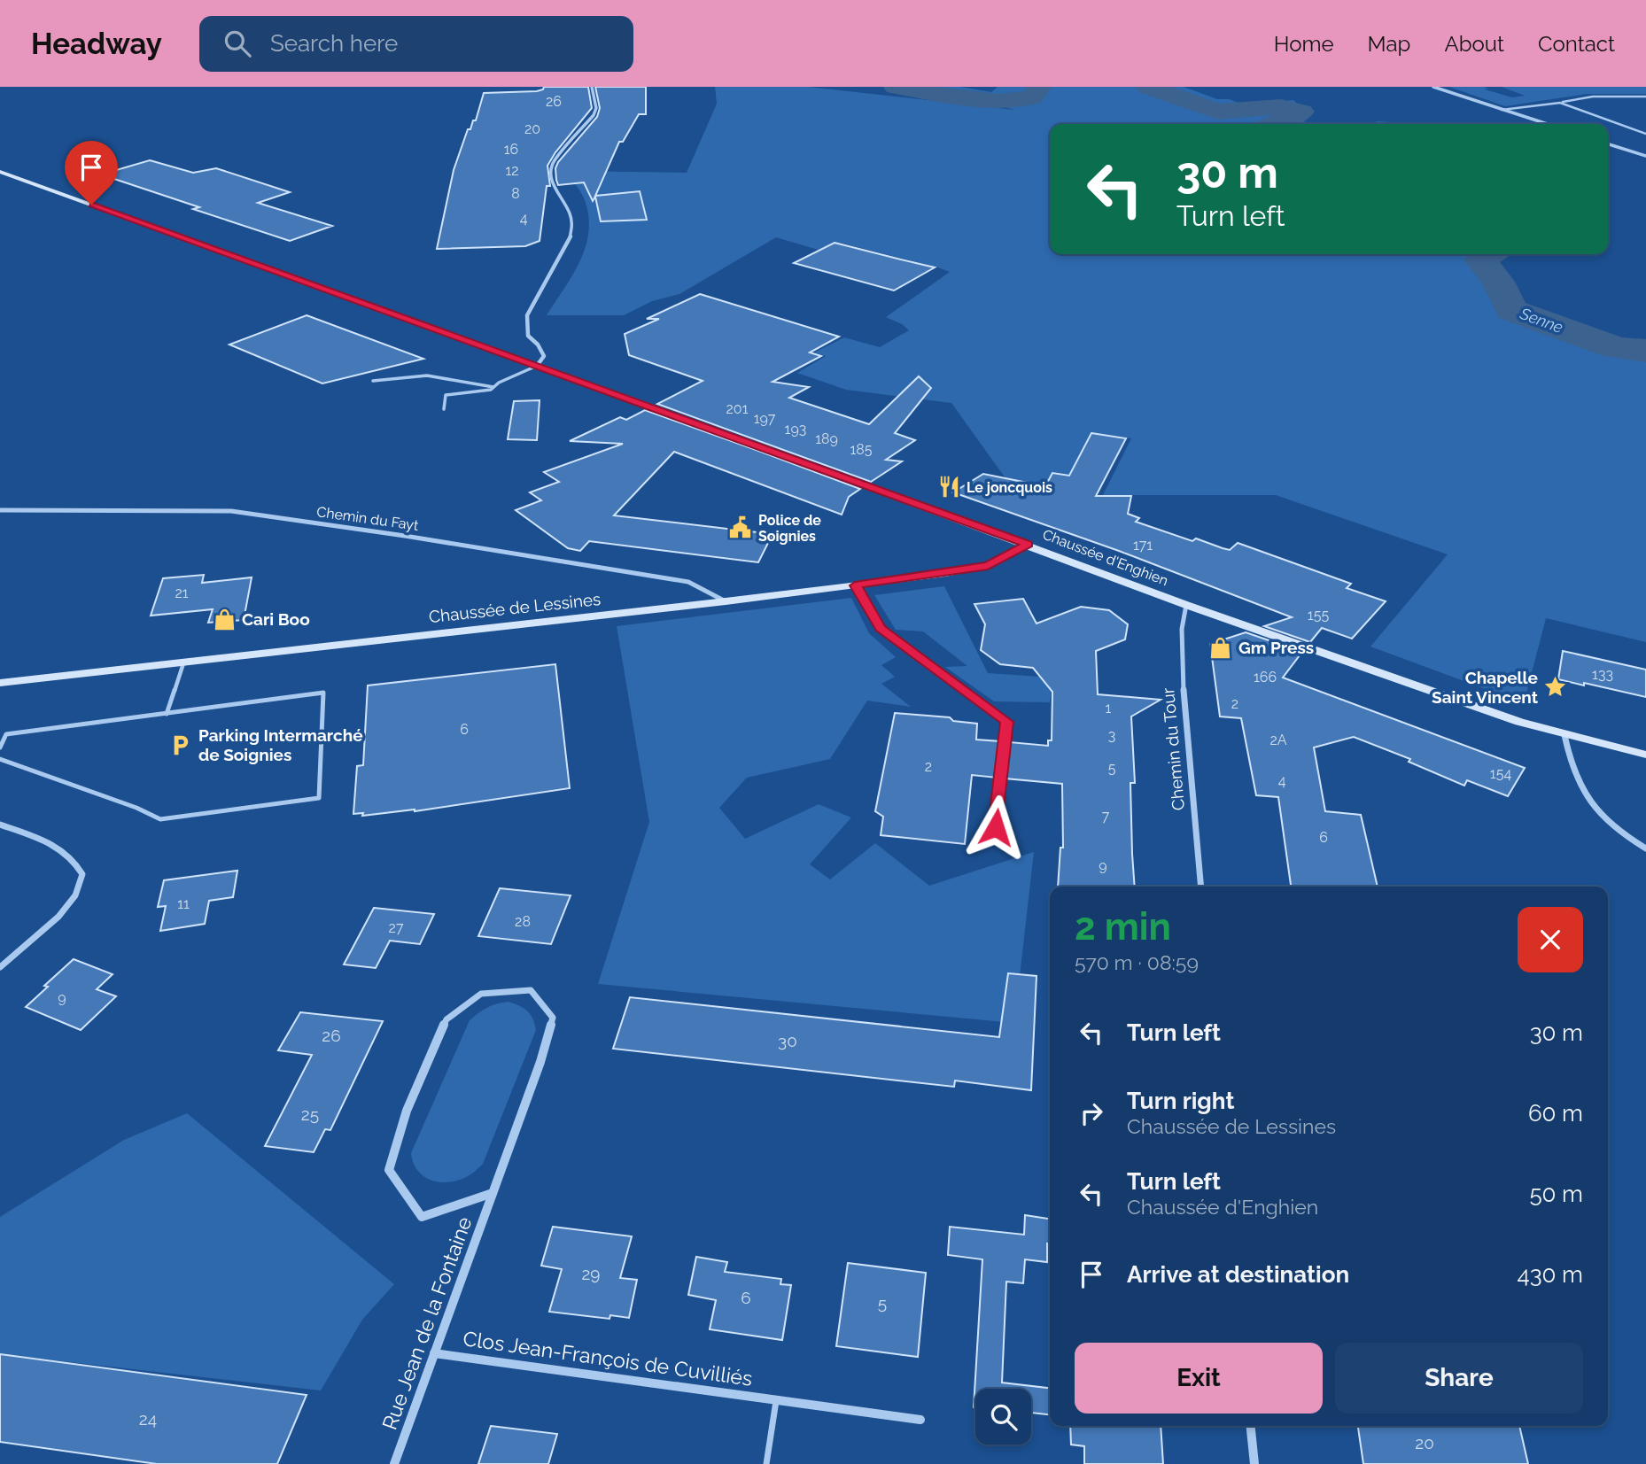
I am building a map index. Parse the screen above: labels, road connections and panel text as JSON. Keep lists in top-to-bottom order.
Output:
{
  "streets": {
    "main road": ["Chaussée d'Enghien", "Chaussée de Lessines"],
    "street": [
      "Chemin du Fayt",
      "Chemin du Tour",
      "Rue Jean de la Fontaine",
      "Clos Jean-François de Cuvilliés"
    ]
  },
  "crossings": [
    ["Chemin du Fayt", "Chaussée de Lessines"],
    ["Chaussée d'Enghien", "Chaussée de Lessines"],
    ["Chaussée d'Enghien", "Chemin du Tour"],
    ["Rue Jean de la Fontaine", "Clos Jean-François de Cuvilliés"]
  ],
  "water": ["Senne"],
  "places": {
    "restaurant": ["Le joncquois"],
    "public building": ["Police de Soignies"],
    "shop": ["Cari Boo", "Gm Press"],
    "place": ["Chapelle Saint Vincent"],
    "parking": ["Parking Intermarché de Soignies"]
  },
  "house_numbers": [
    "26",
    "20",
    "16",
    "12",
    "8",
    "4",
    "201",
    "197",
    "193",
    "189",
    "185",
    "171",
    "21",
    "155",
    "133",
    "166",
    "2",
    "1",
    "6",
    "3",
    "2A",
    "2",
    "5",
    "154",
    "4",
    "7",
    "6",
    "9",
    "11",
    "28",
    "27",
    "9",
    "26",
    "30",
    "25",
    "29",
    "6",
    "5",
    "24",
    "20"
  ],
  "page": {
    "header": "Headway",
    "search": "Search here",
    "nav": [
      "Home",
      "Map",
      "About",
      "Contact"
    ],
    "turn": ["30 m", "Turn left"],
    "heading": ["2 min", "570 m · 08:59"],
    "list": [
      {
        "name": "Turn left",
        "value": "30 m"
      },
      {
        "name": "Turn right",
        "note": "Chaussée de Lessines",
        "value": "60 m"
      },
      {
        "name": "Turn left",
        "note": "Chaussée d'Enghien",
        "value": "50 m"
      },
      {
        "name": "Arrive at destination",
        "value": "430 m"
      }
    ],
    "buttons": ["Exit", "Share"]
  }
}
